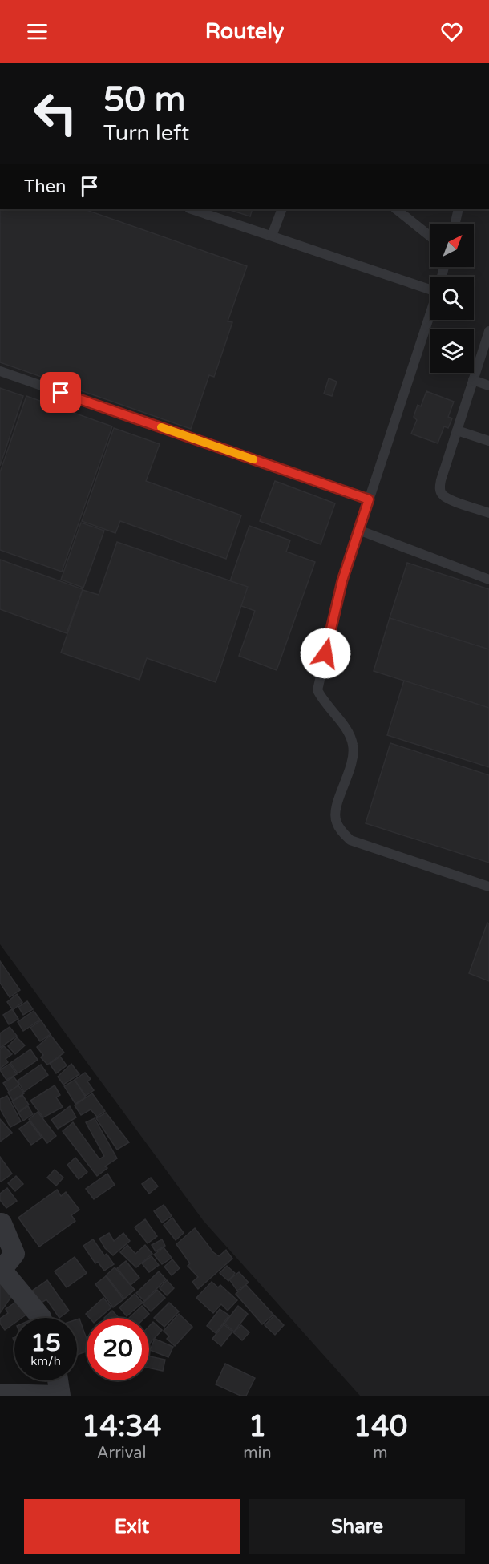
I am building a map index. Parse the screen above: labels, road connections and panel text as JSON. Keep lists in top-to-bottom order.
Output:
{
  "north": "top right",
  "page": {
    "header": "Routely",
    "turn": ["50 m", "Turn left"],
    "then": "Then",
    "speed": "15 km/h",
    "limit": "20",
    "eta": [
      "14:34",
      "Arrival",
      "1",
      "min",
      "140",
      "m"
    ],
    "buttons": ["Exit", "Share"]
  }
}
